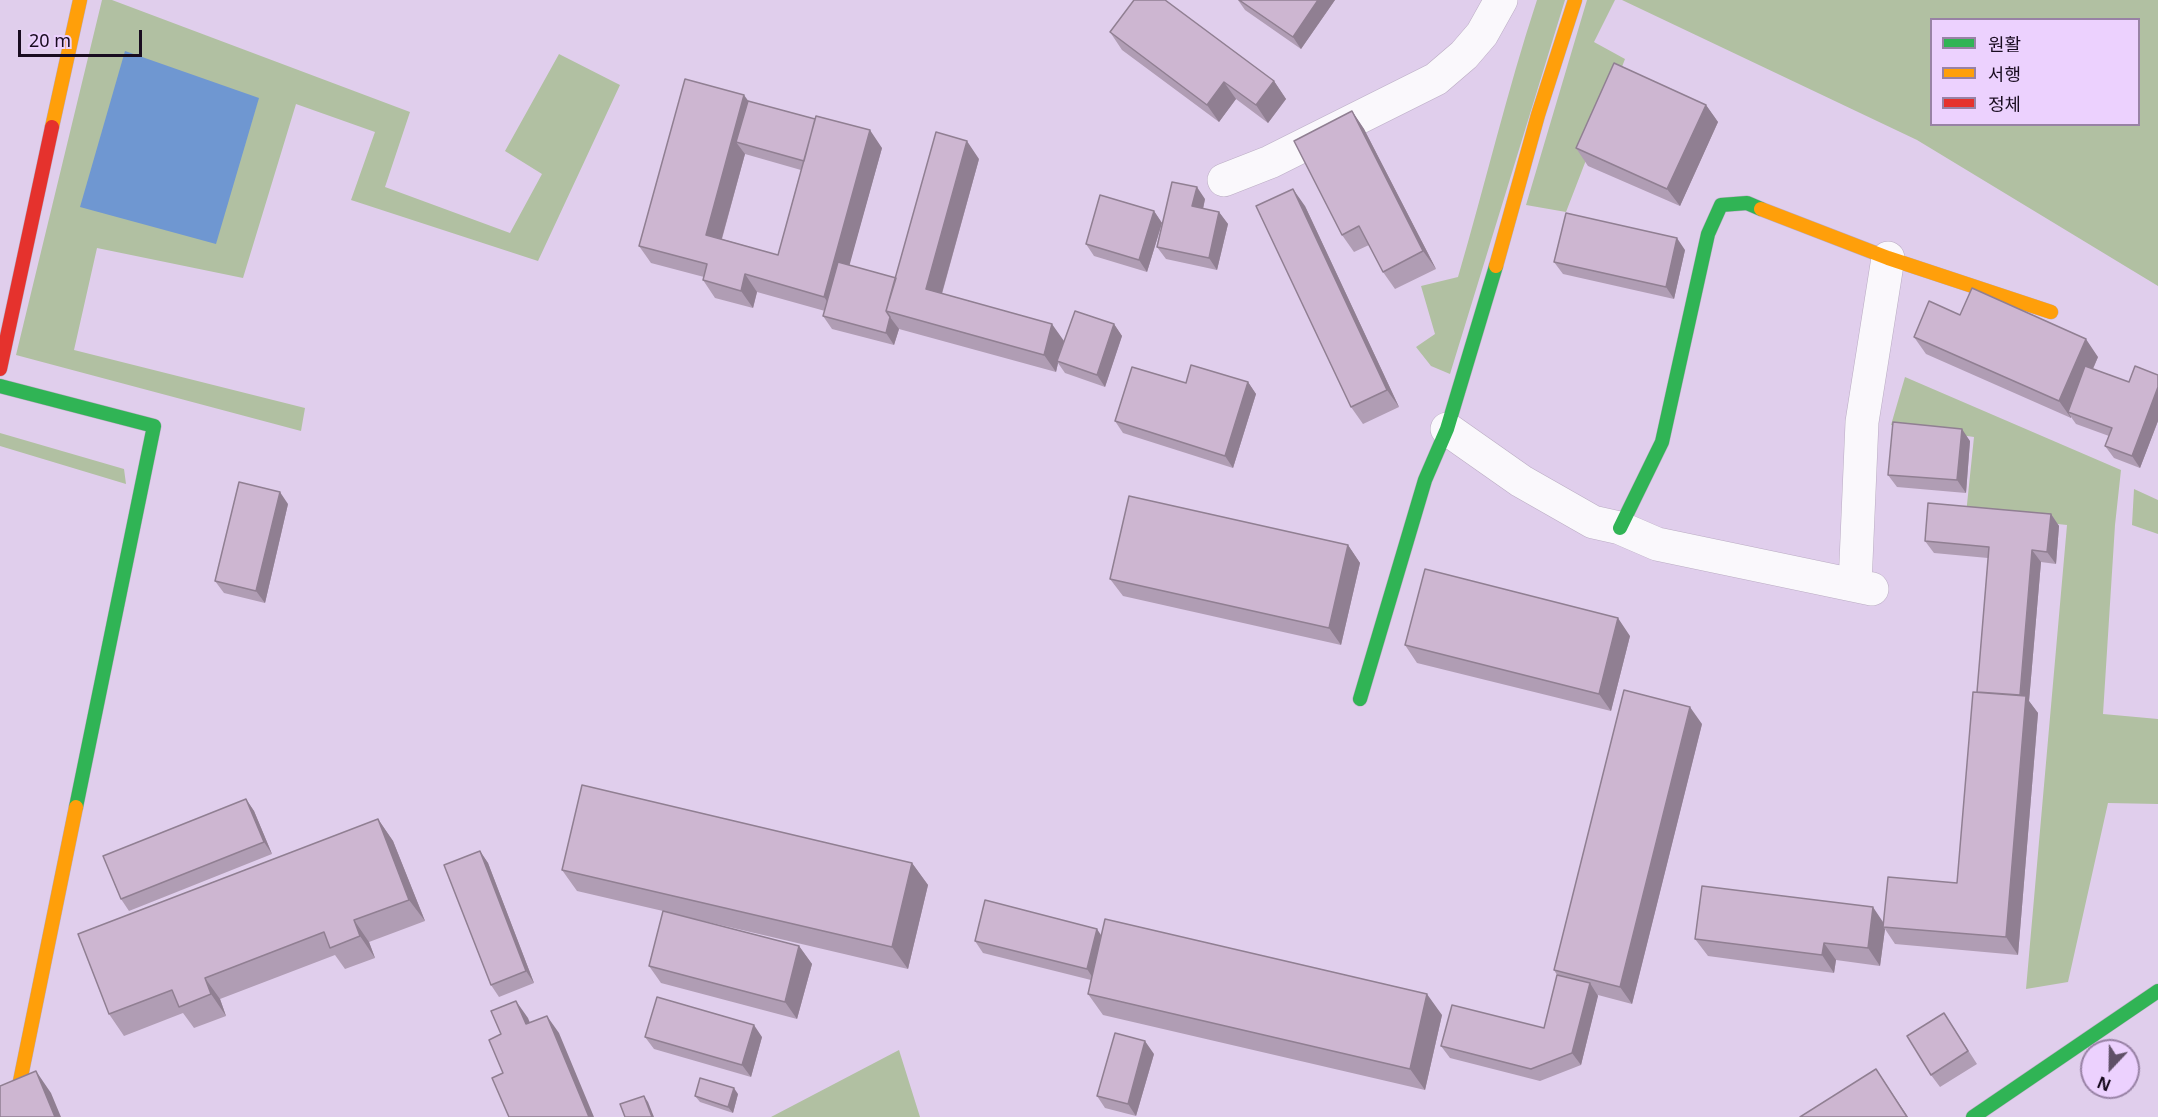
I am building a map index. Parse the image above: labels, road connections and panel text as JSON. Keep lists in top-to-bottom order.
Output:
{
  "legend": ["원활", "서행", "정체"],
  "scale_bar": "20 m",
  "north": "bottom"
}
